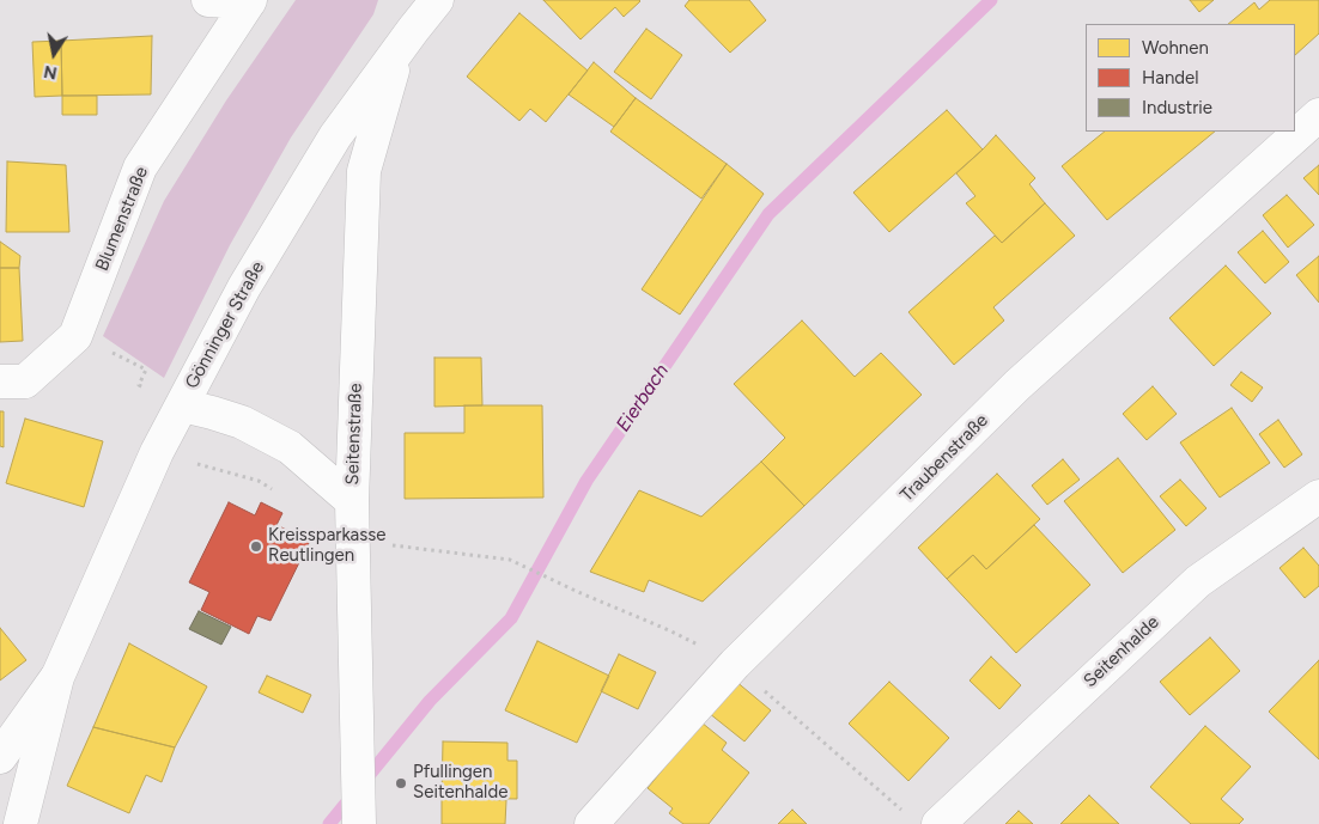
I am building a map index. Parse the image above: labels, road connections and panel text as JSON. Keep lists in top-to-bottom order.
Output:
{
  "streets": {
    "street": [
      "Blumenstraße",
      "Gönninger Straße",
      "Seitenstraße",
      "Traubenstraße",
      "Seitenhalde"
    ]
  },
  "crossings": [
    ["Gönninger Straße", "Seitenstraße"]
  ],
  "water": ["Eierbach"],
  "places": ["Kreissparkasse Reutlingen", "Pfullingen Seitenhalde"],
  "legend": ["Wohnen", "Handel", "Industrie"],
  "north": "bottom"
}
